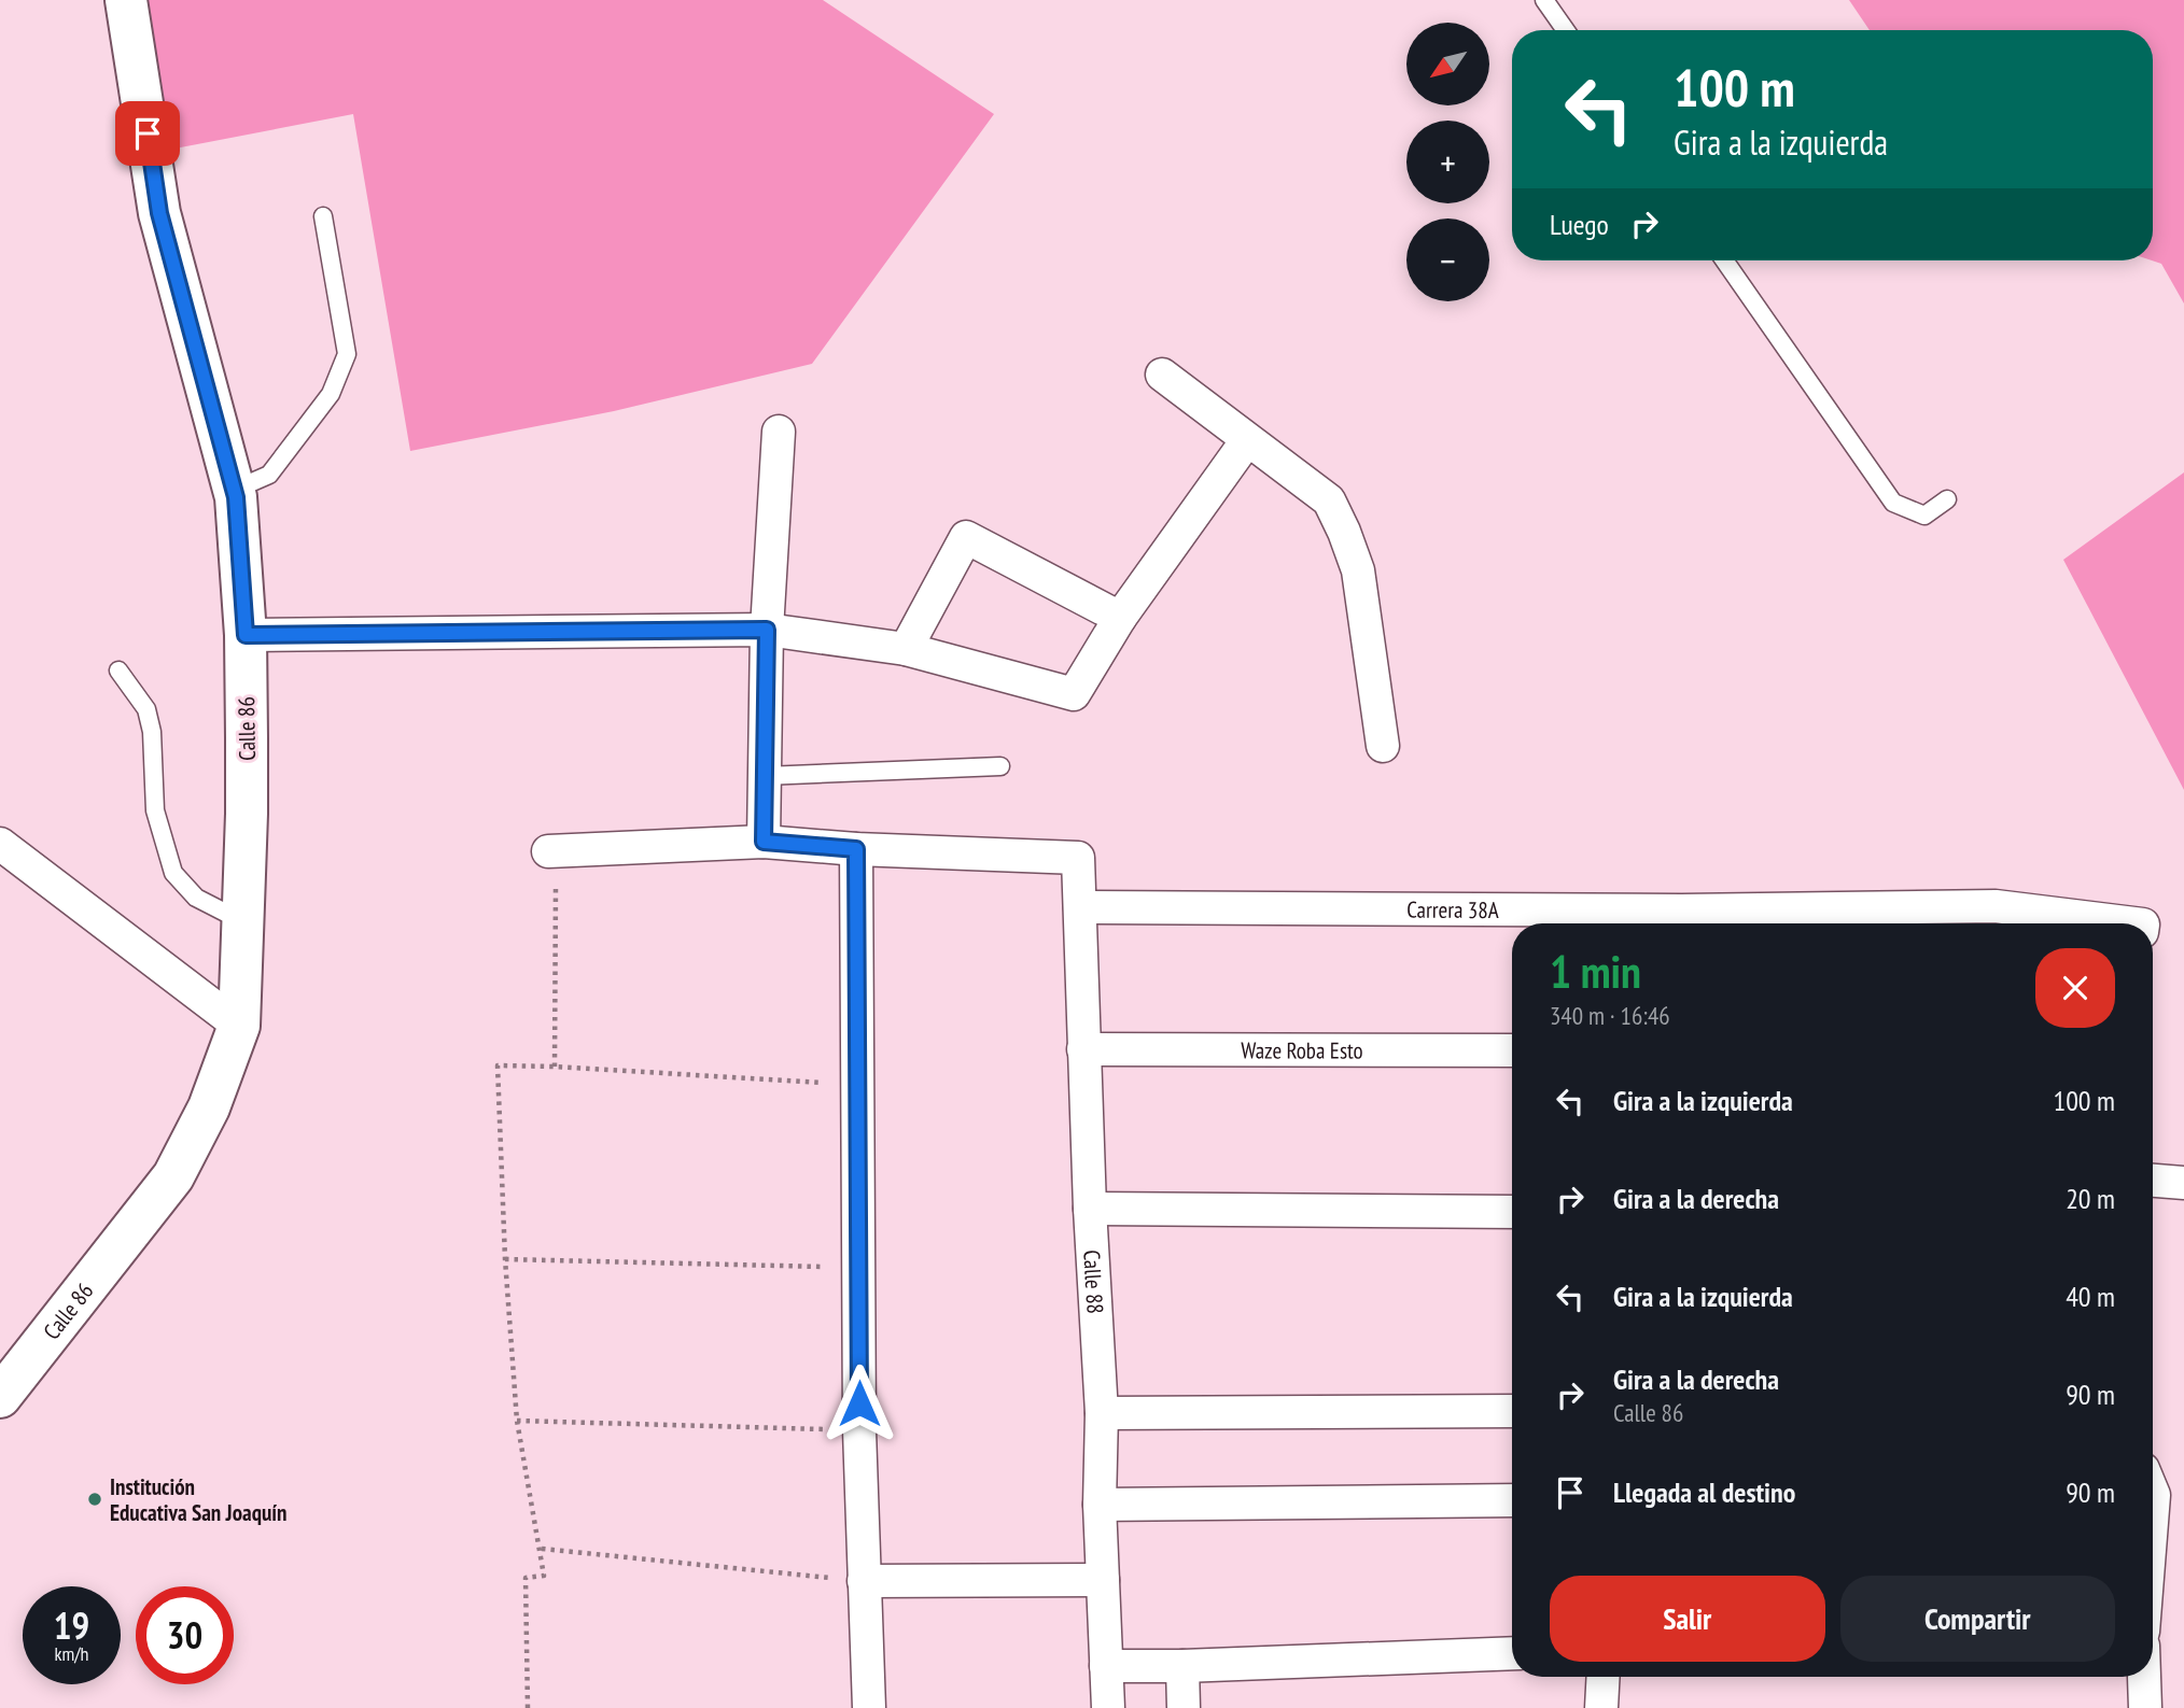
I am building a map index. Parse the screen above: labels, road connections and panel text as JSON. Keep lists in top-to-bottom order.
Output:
{
  "streets": {
    "main road": ["Calle 86"],
    "street": ["Carrera 38A", "Waze Roba Esto", "Calle 88"]
  },
  "crossings": [
    ["Carrera 38A", "Calle 88"],
    ["Waze Roba Esto", "Calle 88"]
  ],
  "places": ["Institución Educativa San Joaquín"],
  "north": "bottom left",
  "page": {
    "map_buttons": ["+", "−"],
    "turn": ["100 m", "Gira a la izquierda"],
    "then": "Luego",
    "heading": ["1 min", "340 m · 16:46"],
    "list": [
      {
        "name": "Gira a la izquierda",
        "value": "100 m"
      },
      {
        "name": "Gira a la derecha",
        "value": "20 m"
      },
      {
        "name": "Gira a la izquierda",
        "value": "40 m"
      },
      {
        "name": "Gira a la derecha",
        "note": "Calle 86",
        "value": "90 m"
      },
      {
        "name": "Llegada al destino",
        "value": "90 m"
      }
    ],
    "buttons": ["Salir", "Compartir"],
    "speed": "19 km/h",
    "limit": "30"
  }
}
